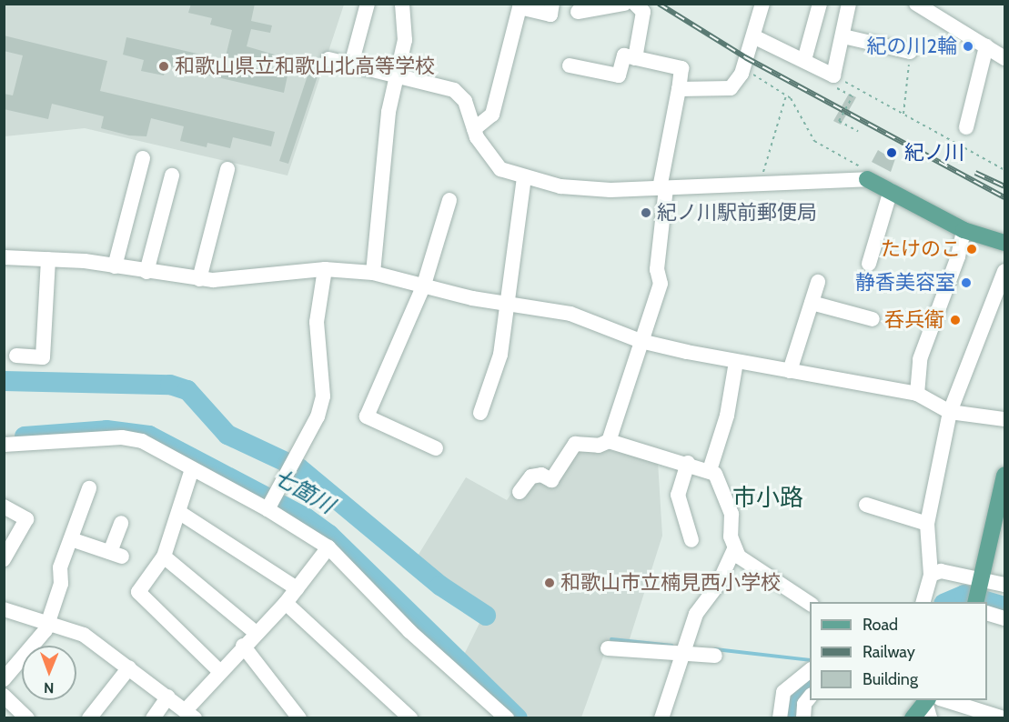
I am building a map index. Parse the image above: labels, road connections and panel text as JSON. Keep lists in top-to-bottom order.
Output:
{
  "districts": ["市小路"],
  "water": ["七箇川"],
  "places": [
    "紀の川2輪",
    "和歌山県立和歌山北高等学校",
    "紀ノ川",
    "紀ノ川駅前郵便局",
    "たけのこ",
    "静香美容室",
    "呑兵衛",
    "和歌山市立楠見西小学校"
  ],
  "legend": ["Road", "Railway", "Building"],
  "north": "bottom"
}
